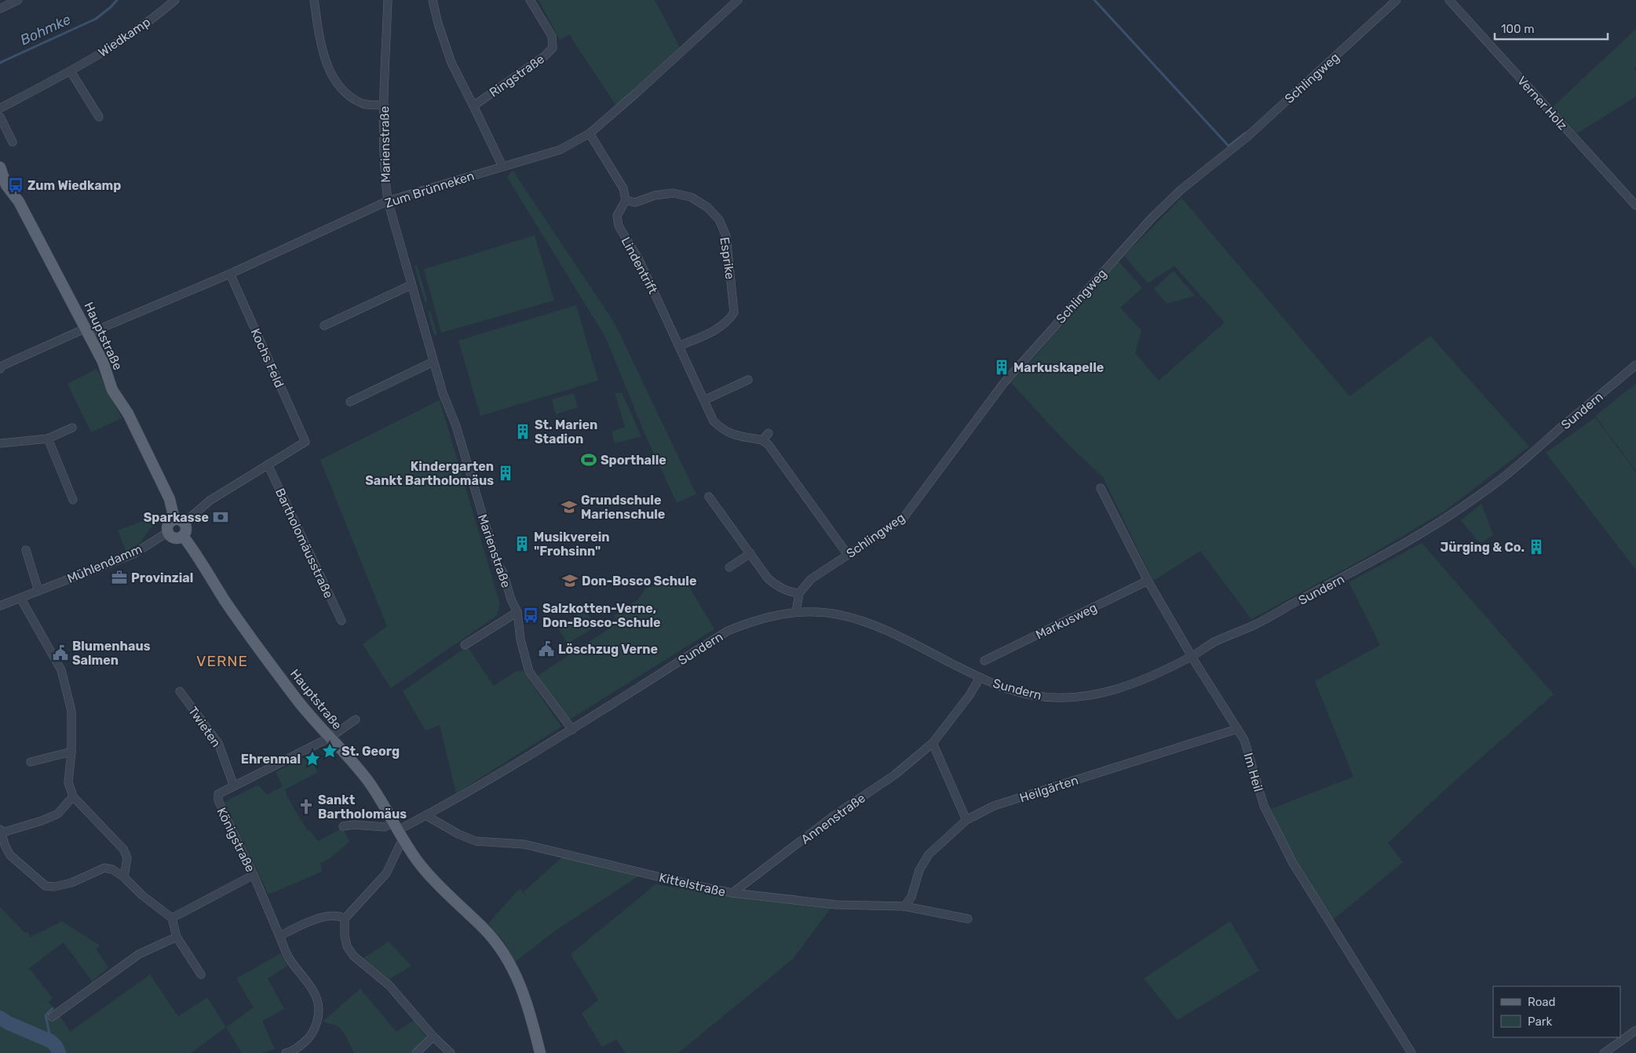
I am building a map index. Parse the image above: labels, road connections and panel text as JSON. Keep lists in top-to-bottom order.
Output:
{
  "streets": {
    "main road": ["Hauptstraße"],
    "street": [
      "Wiedkamp",
      "Ringstraße",
      "Schlingweg",
      "Verner Holz",
      "Marienstraße",
      "Zum Brünneken",
      "Esprike",
      "Lindentrift",
      "Kochs Feld",
      "Sundern",
      "Bartholomäusstraße",
      "Mühlendamm",
      "Markusweg",
      "Twieten",
      "Im Heil",
      "Heilgärten",
      "Annenstraße",
      "Königstraße",
      "Kittelstraße"
    ]
  },
  "crossings": [
    ["Marienstraße", "Zum Brünneken"],
    ["Marienstraße", "Sundern"],
    ["Zum Brünneken", "Hauptstraße"],
    ["Zum Brünneken", "Kochs Feld"],
    ["Esprike", "Lindentrift"],
    ["Hauptstraße", "Sundern"],
    ["Hauptstraße", "Mühlendamm"],
    ["Hauptstraße", "Königstraße"],
    ["Kochs Feld", "Bartholomäusstraße"],
    ["Sundern", "Im Heil"],
    ["Sundern", "Annenstraße"],
    ["Sundern", "Kittelstraße"],
    ["Markusweg", "Im Heil"],
    ["Twieten", "Königstraße"],
    ["Im Heil", "Heilgärten"],
    ["Heilgärten", "Kittelstraße"],
    ["Annenstraße", "Kittelstraße"]
  ],
  "districts": ["VERNE"],
  "water": ["Bohmke"],
  "places": {
    "bus stop": ["Zum Wiedkamp", "Salzkotten-Verne, Don-Bosco-Schule"],
    "building": [
      "Markuskapelle",
      "St. Marien Stadion",
      "Kindergarten Sankt Bartholomäus",
      "Musikverein \"Frohsinn\"",
      "Jürging & Co."
    ],
    "sports": ["Sporthalle"],
    "school or university": ["Grundschule Marienschule", "Don-Bosco Schule"],
    "bank": ["Sparkasse"],
    "office": ["Provinzial"],
    "public building": ["Löschzug Verne", "Blumenhaus Salmen"],
    "place": ["St. Georg", "Ehrenmal"],
    "church": ["Sankt Bartholomäus"]
  },
  "legend": ["Road", "Park"],
  "scale_bar": "100 m"
}
